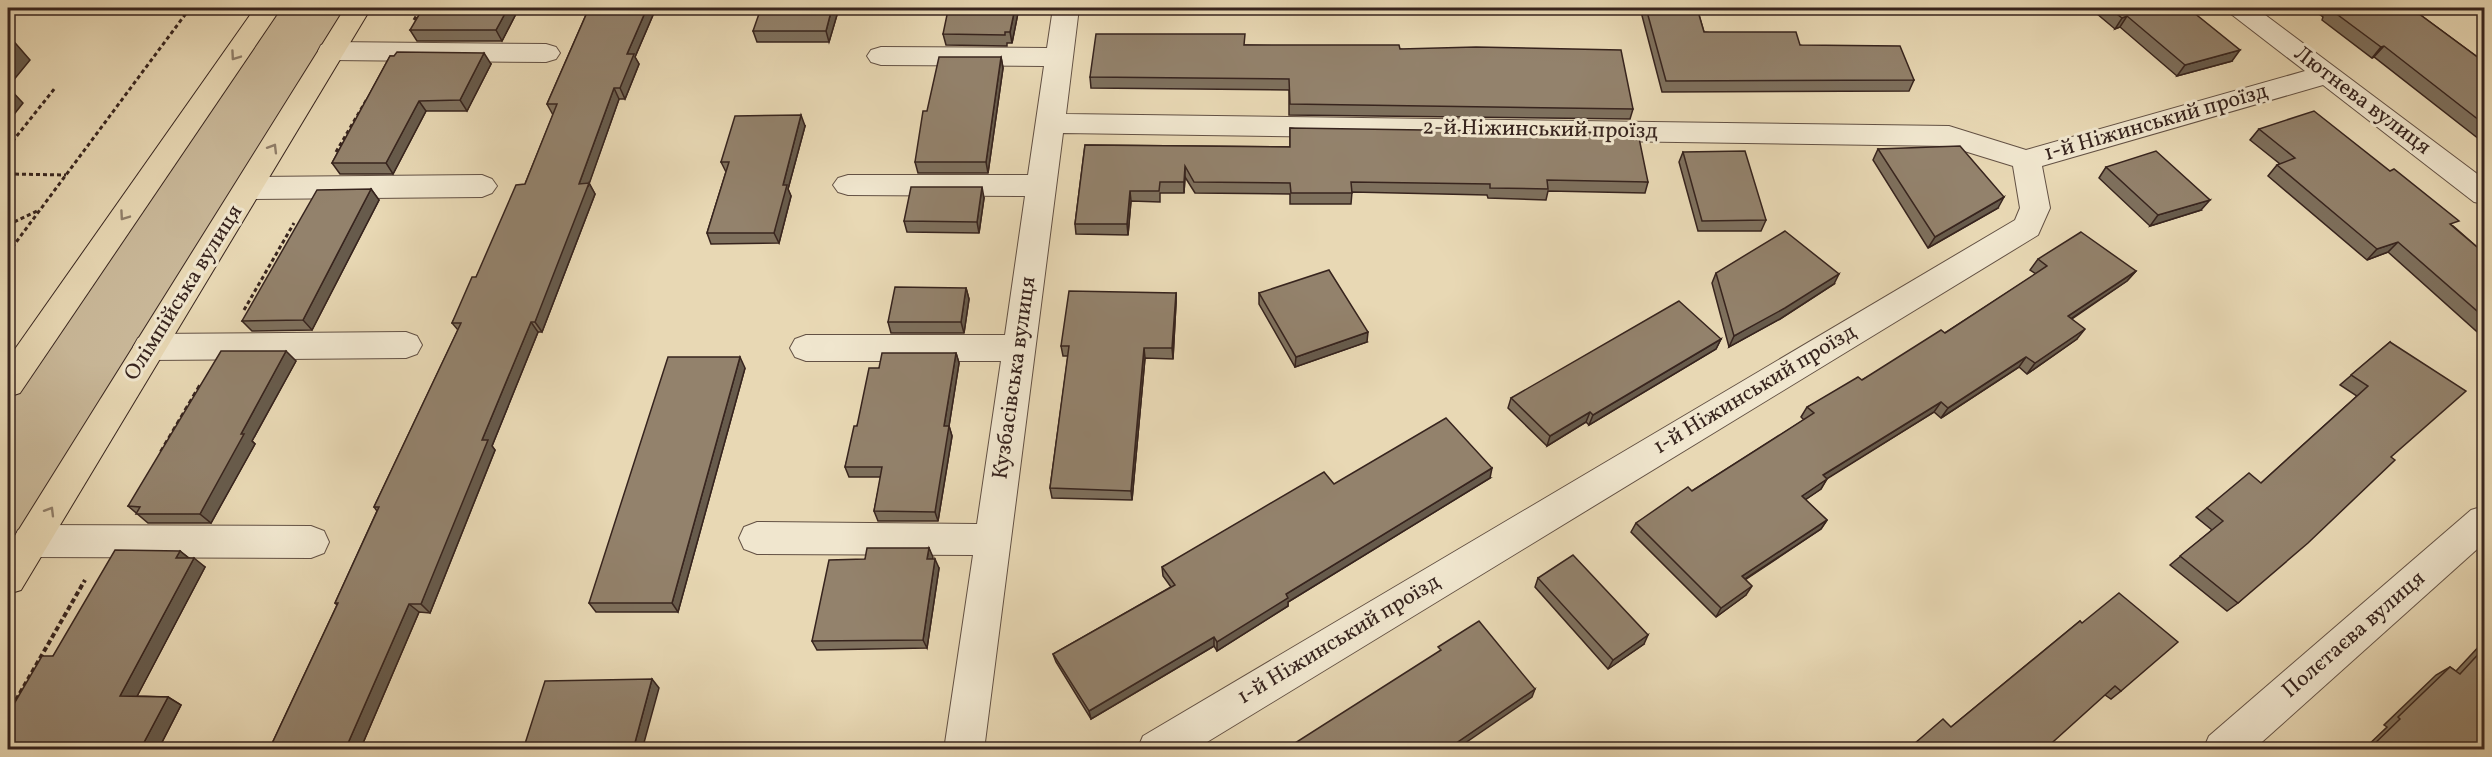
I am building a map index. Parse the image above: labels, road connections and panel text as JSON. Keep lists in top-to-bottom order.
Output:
{
  "streets": {
    "main road": ["Олімпійська вулиця"],
    "street": [
      "Лютнева вулиця",
      "1-й Ніжинський проїзд",
      "2-й Ніжинський проїзд",
      "Кузбасівська вулиця",
      "Полєтаєва вулиця"
    ]
  },
  "crossings": [
    ["Лютнева вулиця", "1-й Ніжинський проїзд"],
    ["1-й Ніжинський проїзд", "2-й Ніжинський проїзд"],
    ["2-й Ніжинський проїзд", "Кузбасівська вулиця"]
  ]
}
